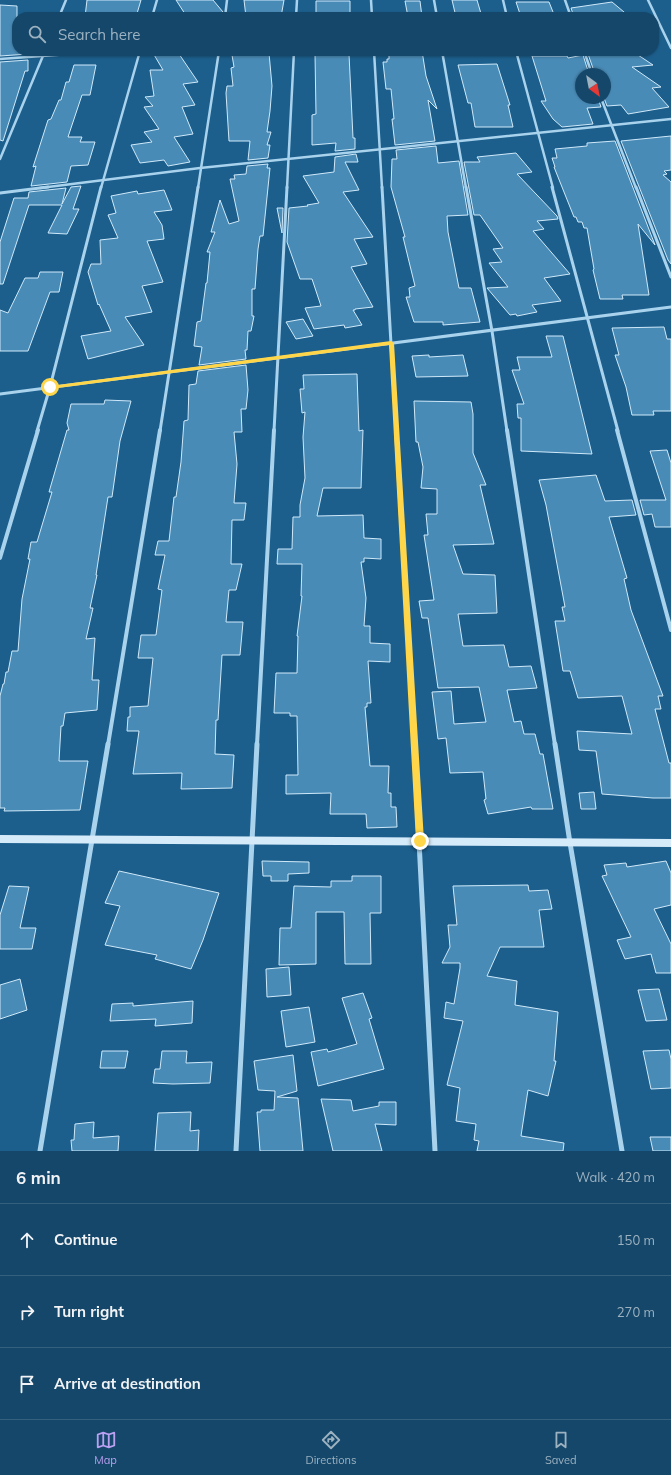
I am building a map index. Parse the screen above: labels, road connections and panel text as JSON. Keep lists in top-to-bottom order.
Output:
{
  "north": "bottom right",
  "page": {
    "search": "Search here",
    "heading": ["6 min", "Walk · 420 m"],
    "list": [
      ["Continue", "150 m"],
      ["Turn right", "270 m"],
      "Arrive at destination"
    ],
    "nav": ["Map", "Directions", "Saved"]
  }
}
